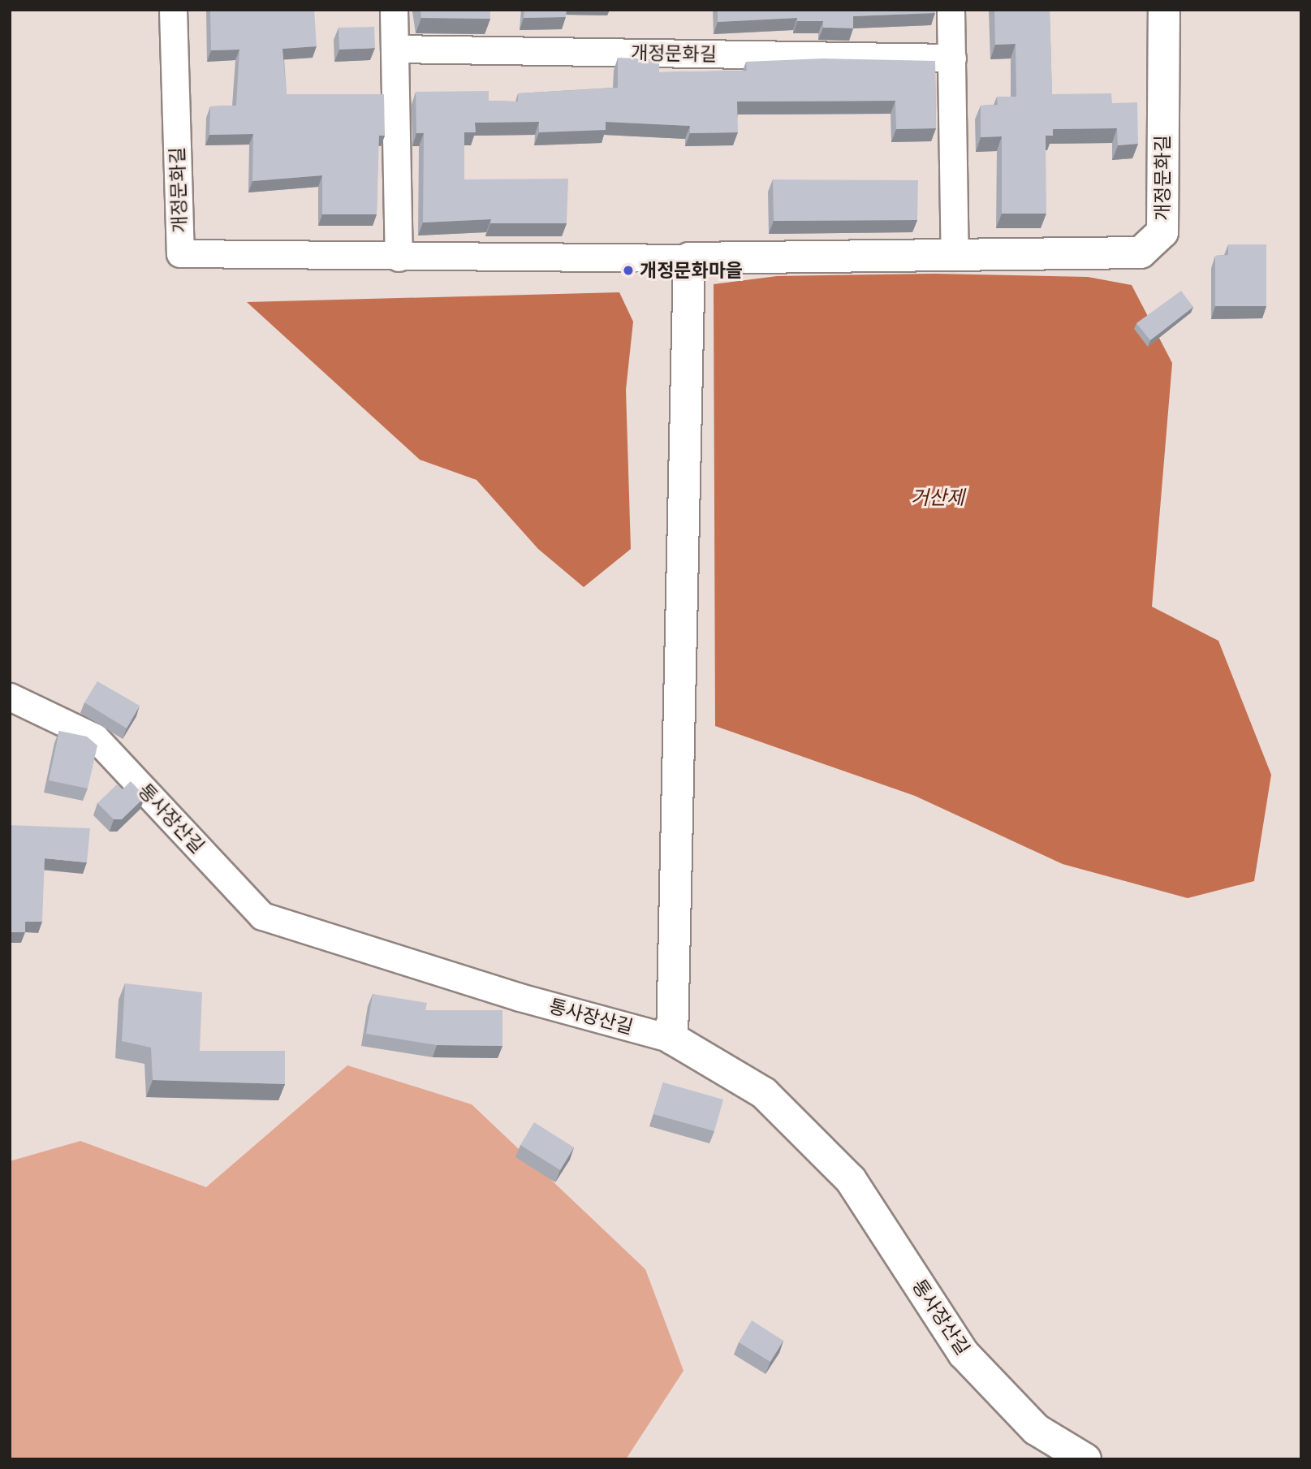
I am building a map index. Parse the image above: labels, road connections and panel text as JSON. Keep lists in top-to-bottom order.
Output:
{
  "streets": {
    "street": ["개정문화길", "통사장산길"]
  },
  "water": ["거산제"],
  "places": ["개정문화마을"]
}
